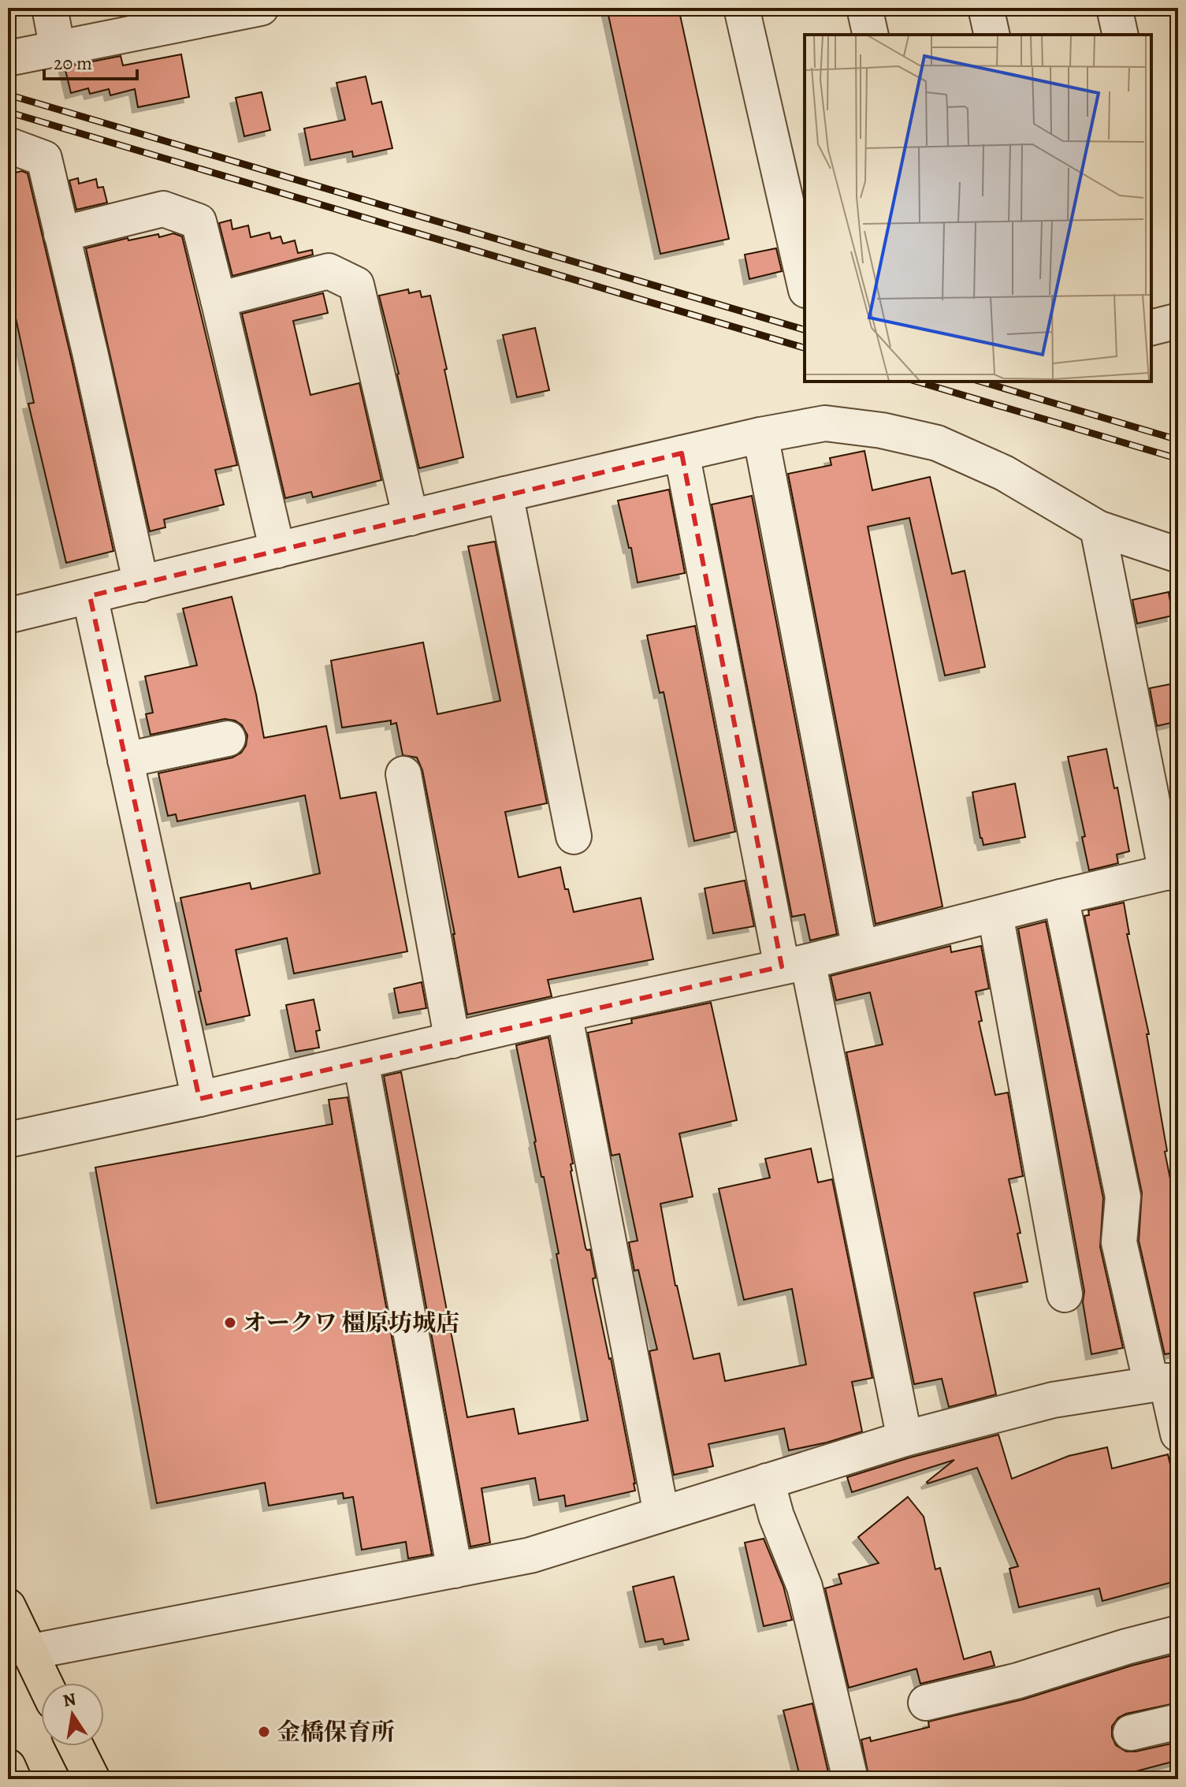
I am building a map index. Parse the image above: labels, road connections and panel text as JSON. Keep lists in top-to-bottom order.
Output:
{
  "places": ["オークワ 橿原坊城店", "金橋保育所"],
  "scale_bar": "20 m",
  "north": "top"
}
